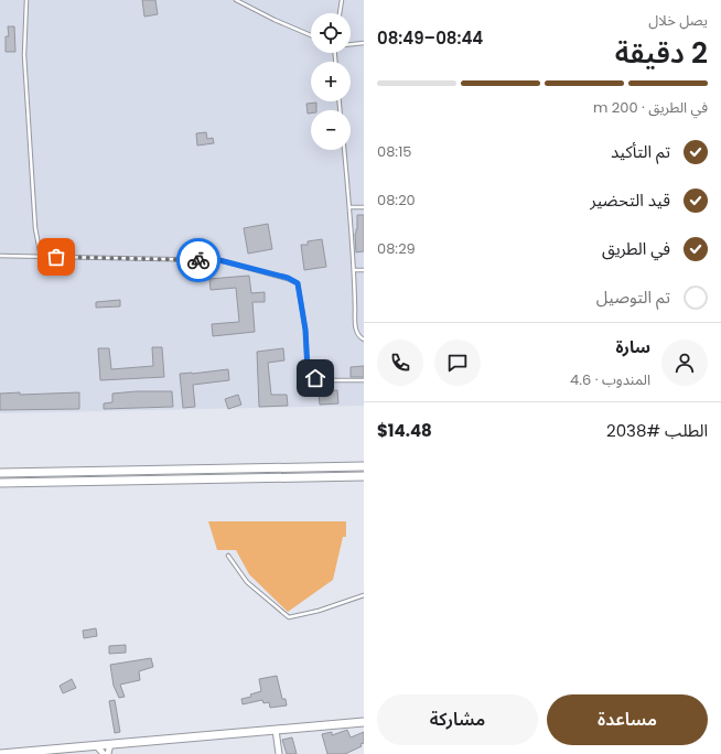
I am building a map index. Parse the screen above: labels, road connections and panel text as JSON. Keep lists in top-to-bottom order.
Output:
{
  "page": {
    "heading": ["2 دقيقة", "يصل خلال", "08:44–08:49"],
    "panel": [
      "سارة",
      "المندوب · 4.6",
      "الطلب #2038",
      "$14.48"
    ],
    "map_buttons": ["+", "−"],
    "bar": "في الطريق · 200 m",
    "list": [
      ["تم التأكيد", "08:15"],
      ["قيد التحضير", "08:20"],
      ["في الطريق", "08:29"],
      "تم التوصيل"
    ],
    "buttons": ["مساعدة", "مشاركة"]
  }
}
